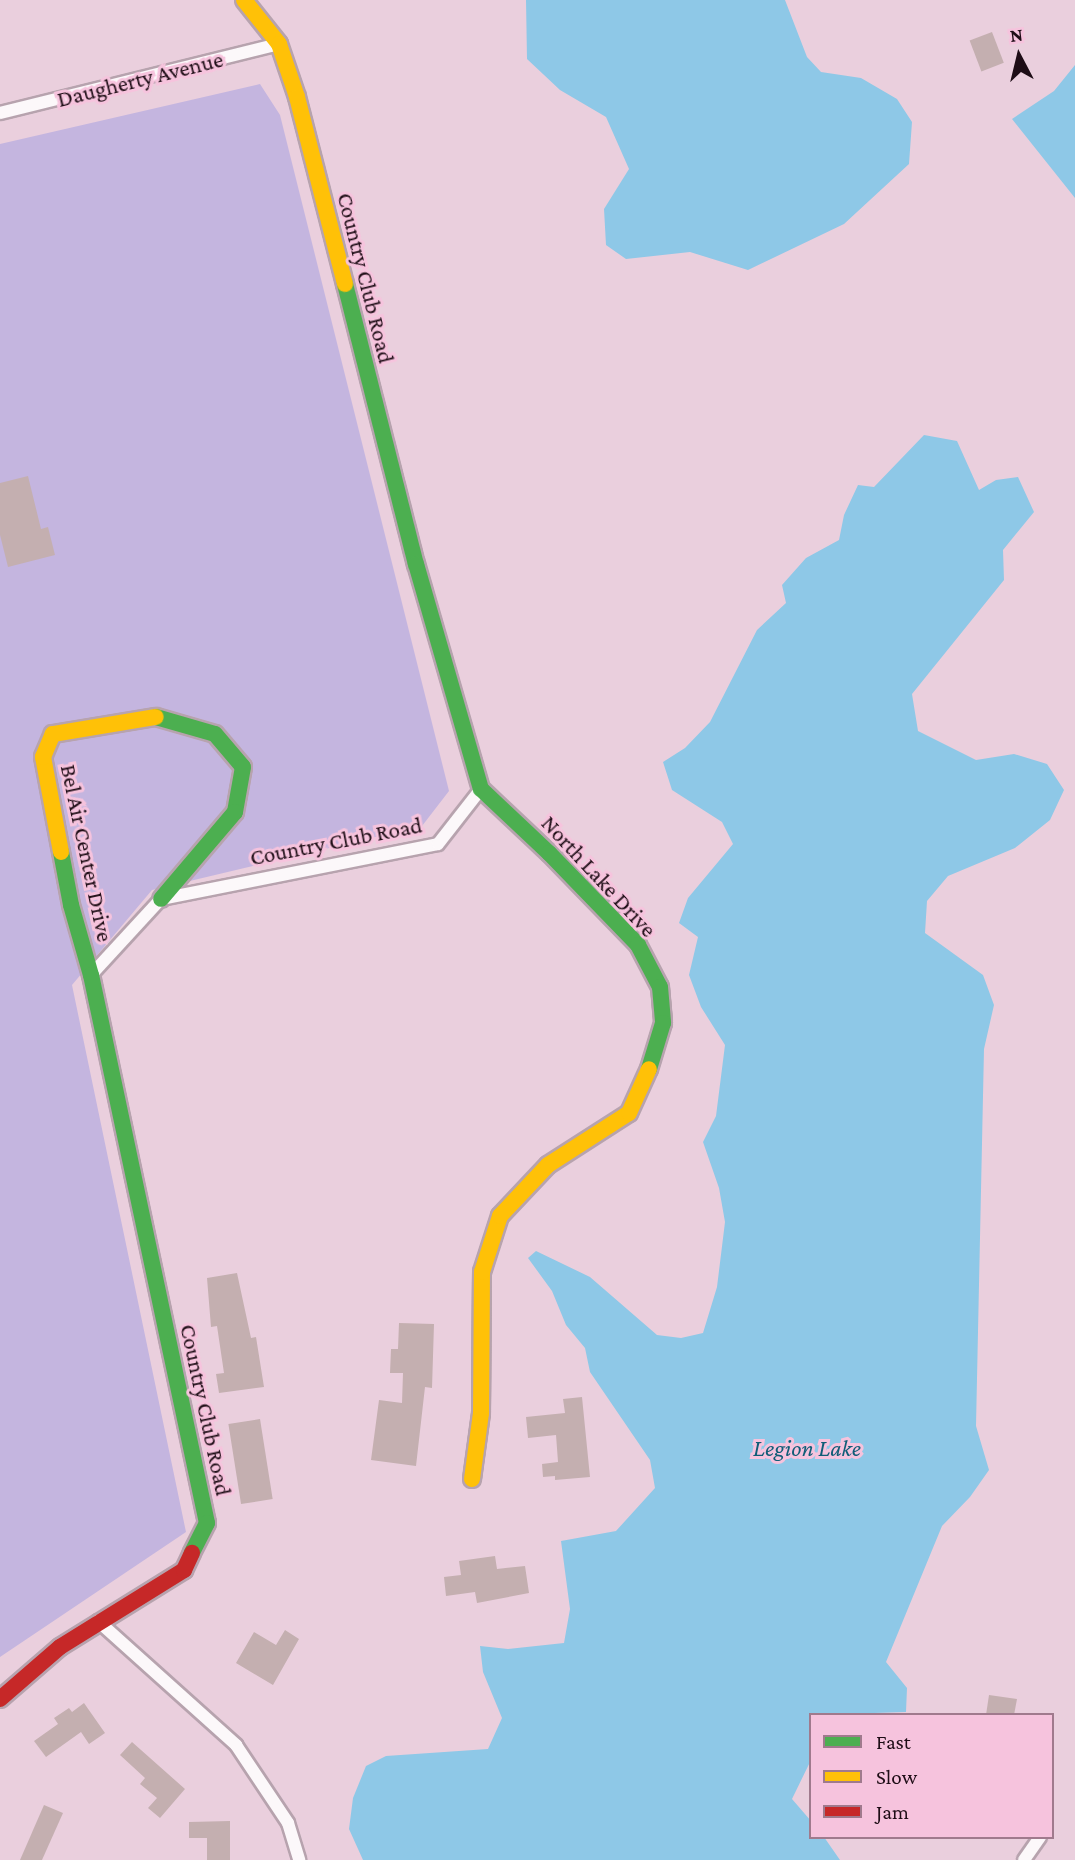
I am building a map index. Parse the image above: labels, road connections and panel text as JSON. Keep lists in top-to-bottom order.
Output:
{
  "streets": {
    "street": [
      "Daugherty Avenue",
      "Country Club Road",
      "Bel Air Center Drive",
      "North Lake Drive"
    ]
  },
  "crossings": [
    ["Daugherty Avenue", "Country Club Road"],
    ["Country Club Road", "Bel Air Center Drive"],
    ["Country Club Road", "North Lake Drive"]
  ],
  "water": ["Legion Lake"],
  "legend": ["Fast", "Slow", "Jam"],
  "north": "top"
}
